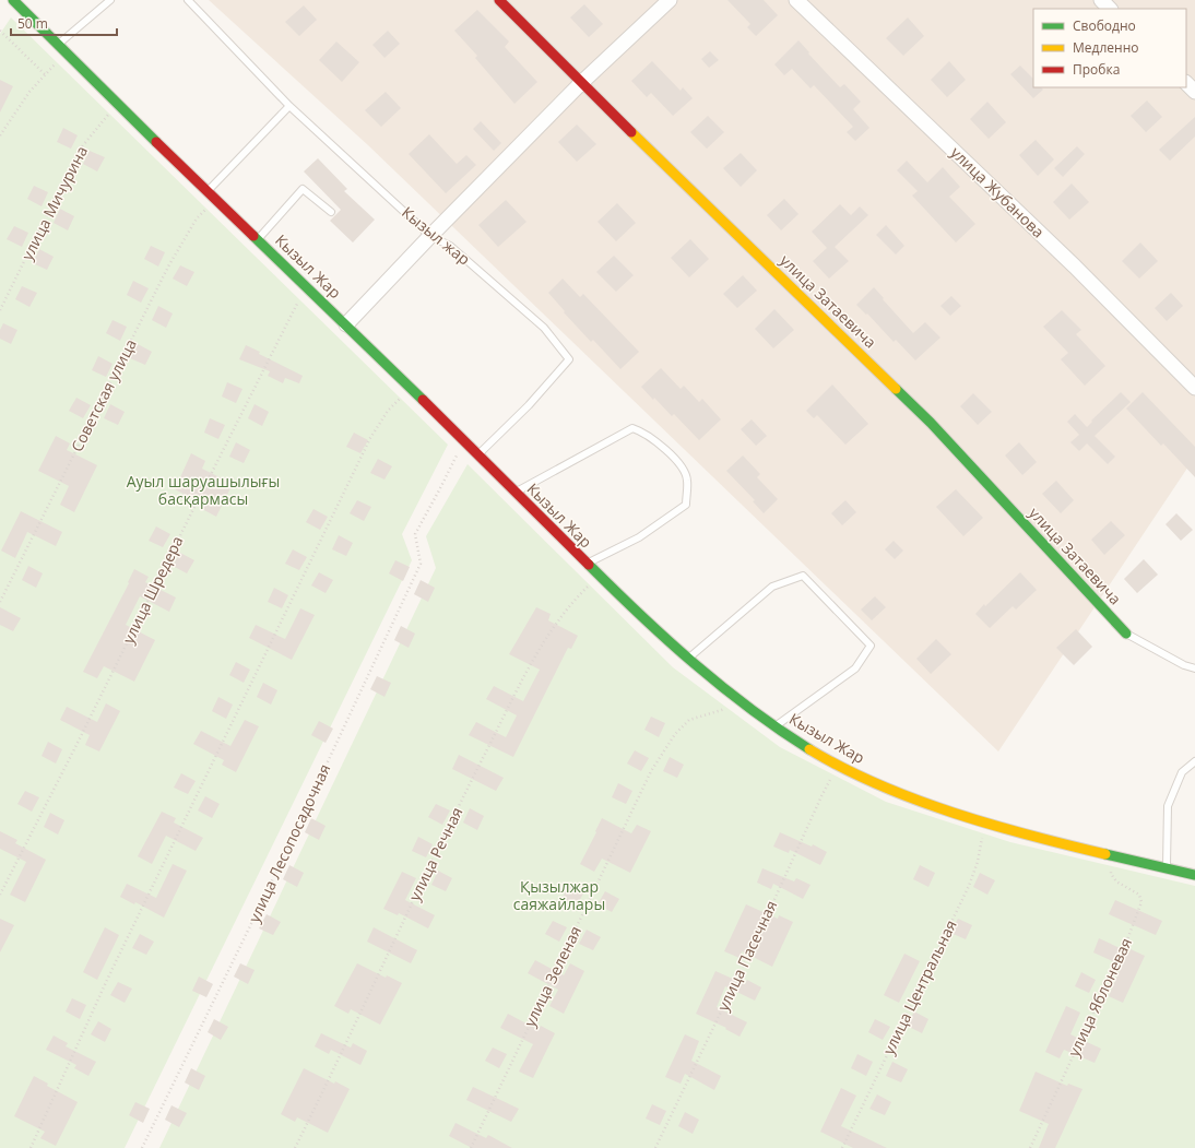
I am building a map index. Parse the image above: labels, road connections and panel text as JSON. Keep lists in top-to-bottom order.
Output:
{
  "streets": {
    "main road": ["Кызыл Жар", "улица Затаевича"],
    "street": ["улица Жубанова"],
    "lane": ["Кызыл жар"],
    "path": [
      "улица Мичурина",
      "Советская улица",
      "улица Шредера",
      "улица Лесопосадочная",
      "улица Речная",
      "улица Пасечная",
      "улица Зеленая",
      "улица Центральная",
      "улица Яблоневая"
    ]
  },
  "crossings": [
    ["улица Мичурина", "Кызыл Жар"],
    ["Кызыл жар", "Кызыл Жар"],
    ["Кызыл Жар", "Советская улица"],
    ["Кызыл Жар", "улица Шредера"],
    ["Кызыл Жар", "улица Лесопосадочная"],
    ["Кызыл Жар", "улица Речная"],
    ["Кызыл Жар", "улица Пасечная"],
    ["Кызыл Жар", "улица Зеленая"],
    ["Кызыл Жар", "улица Центральная"],
    ["Кызыл Жар", "улица Яблоневая"]
  ],
  "parks": ["Ауыл шаруашылығы басқармасы", "Қызылжар саяжайлары"],
  "legend": ["Свободно", "Медленно", "Пробка"],
  "scale_bar": "50 m"
}
